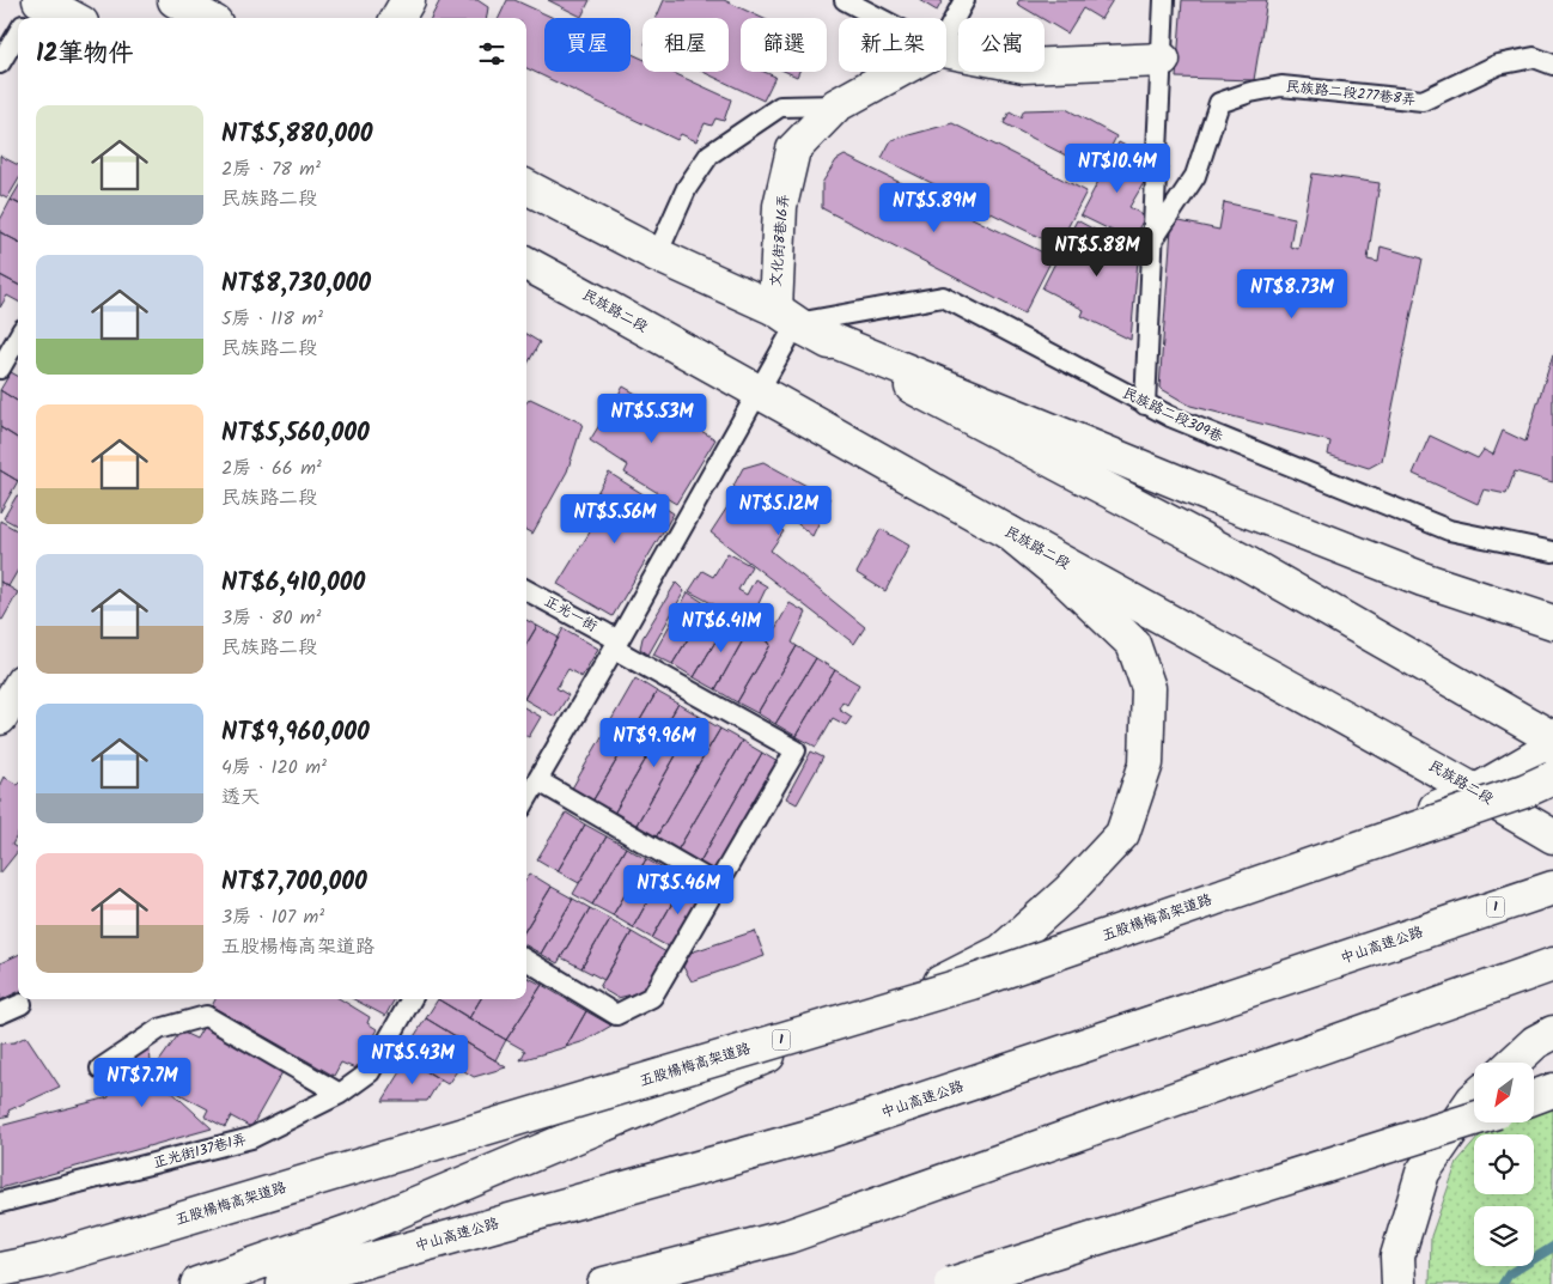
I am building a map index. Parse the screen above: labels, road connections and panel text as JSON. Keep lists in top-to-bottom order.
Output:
{
  "streets": {
    "main road": [
      "文化街8巷16弄",
      "民族路二段",
      "1",
      "五股楊梅高架道路",
      "中山高速公路"
    ],
    "lane": [
      "民族路二段277巷8弄",
      "民族路二段309巷",
      "正光一街",
      "正光街137巷1弄"
    ]
  },
  "crossings": [
    ["文化街8巷16弄", "民族路二段309巷"]
  ],
  "north": "bottom left",
  "page": {
    "chip": [
      "買屋",
      "租屋",
      "篩選",
      "新上架",
      "公寓"
    ],
    "heading": "12筆物件",
    "list": [
      {
        "name": "NT$5,880,000",
        "note": "2房 · 78 m² · 民族路二段"
      },
      {
        "name": "NT$8,730,000",
        "note": "5房 · 118 m² · 民族路二段"
      },
      {
        "name": "NT$5,560,000",
        "note": "2房 · 66 m² · 民族路二段"
      },
      {
        "name": "NT$6,410,000",
        "note": "3房 · 80 m² · 民族路二段"
      },
      {
        "name": "NT$9,960,000",
        "note": "4房 · 120 m² · 透天"
      },
      {
        "name": "NT$7,700,000",
        "note": "3房 · 107 m² · 五股楊梅高架道路"
      }
    ],
    "price": [
      "NT$10.4M",
      "NT$5.89M",
      "NT$5.88M",
      "NT$8.73M",
      "NT$5.53M",
      "NT$5.12M",
      "NT$5.56M",
      "NT$6.41M",
      "NT$9.96M",
      "NT$5.46M",
      "NT$5.43M",
      "NT$7.7M"
    ]
  }
}
